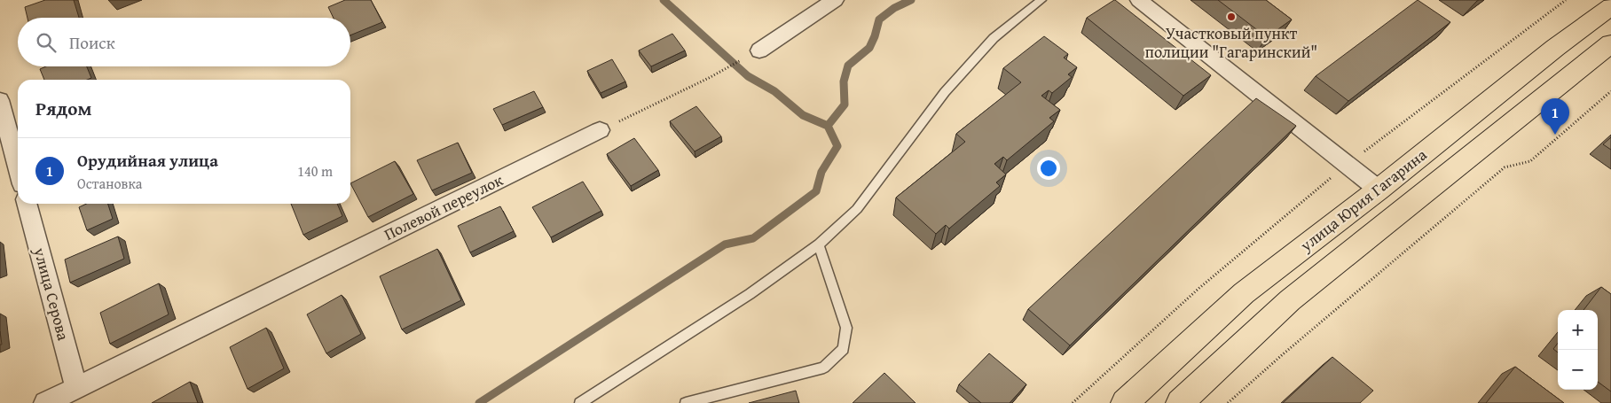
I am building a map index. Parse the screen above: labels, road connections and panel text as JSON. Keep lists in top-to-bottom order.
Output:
{
  "streets": {
    "main road": ["улица Юрия Гагарина"],
    "street": ["Полевой переулок", "улица Серова"]
  },
  "crossings": [
    ["Полевой переулок", "улица Серова"]
  ],
  "places": ["Участковый пункт полиции \"Гагаринский\""],
  "page": {
    "search": "Поиск",
    "heading": "Рядом",
    "pins": "1",
    "list": [
      {
        "mark": "1",
        "name": "Орудийная улица",
        "note": "Остановка",
        "value": "140 m"
      }
    ],
    "map_buttons": ["+", "−"]
  }
}
